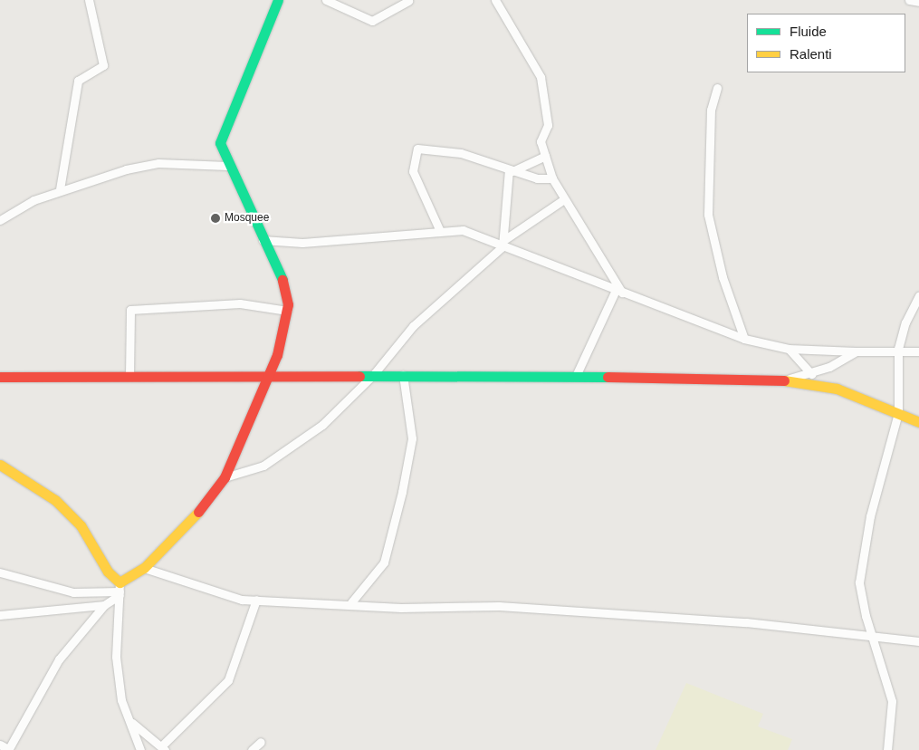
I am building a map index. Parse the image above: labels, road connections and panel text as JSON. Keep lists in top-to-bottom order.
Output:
{
  "places": ["Mosquee"],
  "legend": ["Fluide", "Ralenti"]
}
